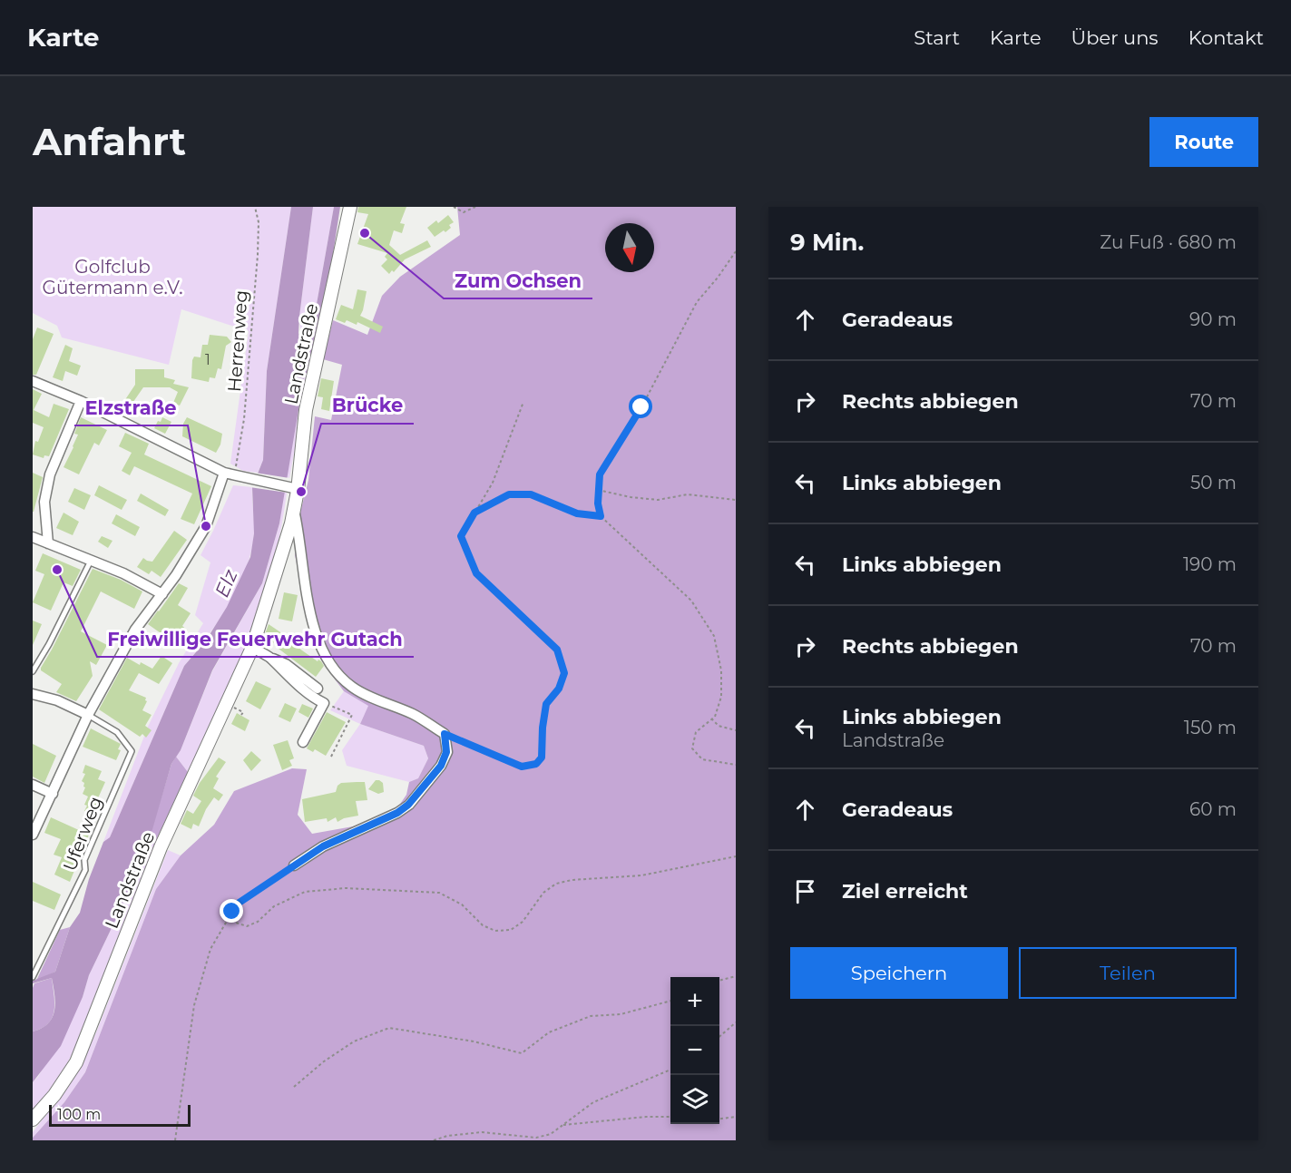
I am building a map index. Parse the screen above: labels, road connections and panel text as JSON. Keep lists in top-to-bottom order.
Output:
{
  "streets": {
    "street": ["Landstraße"],
    "lane": ["Uferweg"],
    "path": ["Herrenweg"]
  },
  "water": ["Elz"],
  "parks": ["Golfclub Gütermann e.V."],
  "places": [
    "Zum Ochsen",
    "Brücke",
    "Elzstraße",
    "Freiwillige Feuerwehr Gutach"
  ],
  "house_numbers": ["1"],
  "scale_bar": "100 m",
  "north": "bottom",
  "page": {
    "header": "Karte",
    "nav": [
      "Start",
      "Karte",
      "Über uns",
      "Kontakt"
    ],
    "buttons": [
      "Route",
      ["Speichern", "Teilen"]
    ],
    "title": "Anfahrt",
    "heading": ["9 Min.", "Zu Fuß · 680 m"],
    "list": [
      ["Geradeaus", "90 m"],
      ["Rechts abbiegen", "70 m"],
      ["Links abbiegen", "50 m"],
      ["Links abbiegen", "190 m"],
      ["Rechts abbiegen", "70 m"],
      ["Links abbiegen", "Landstraße", "150 m"],
      ["Geradeaus", "60 m"],
      "Ziel erreicht"
    ],
    "map_buttons": ["+", "−"],
    "scale": "100 m"
  }
}
